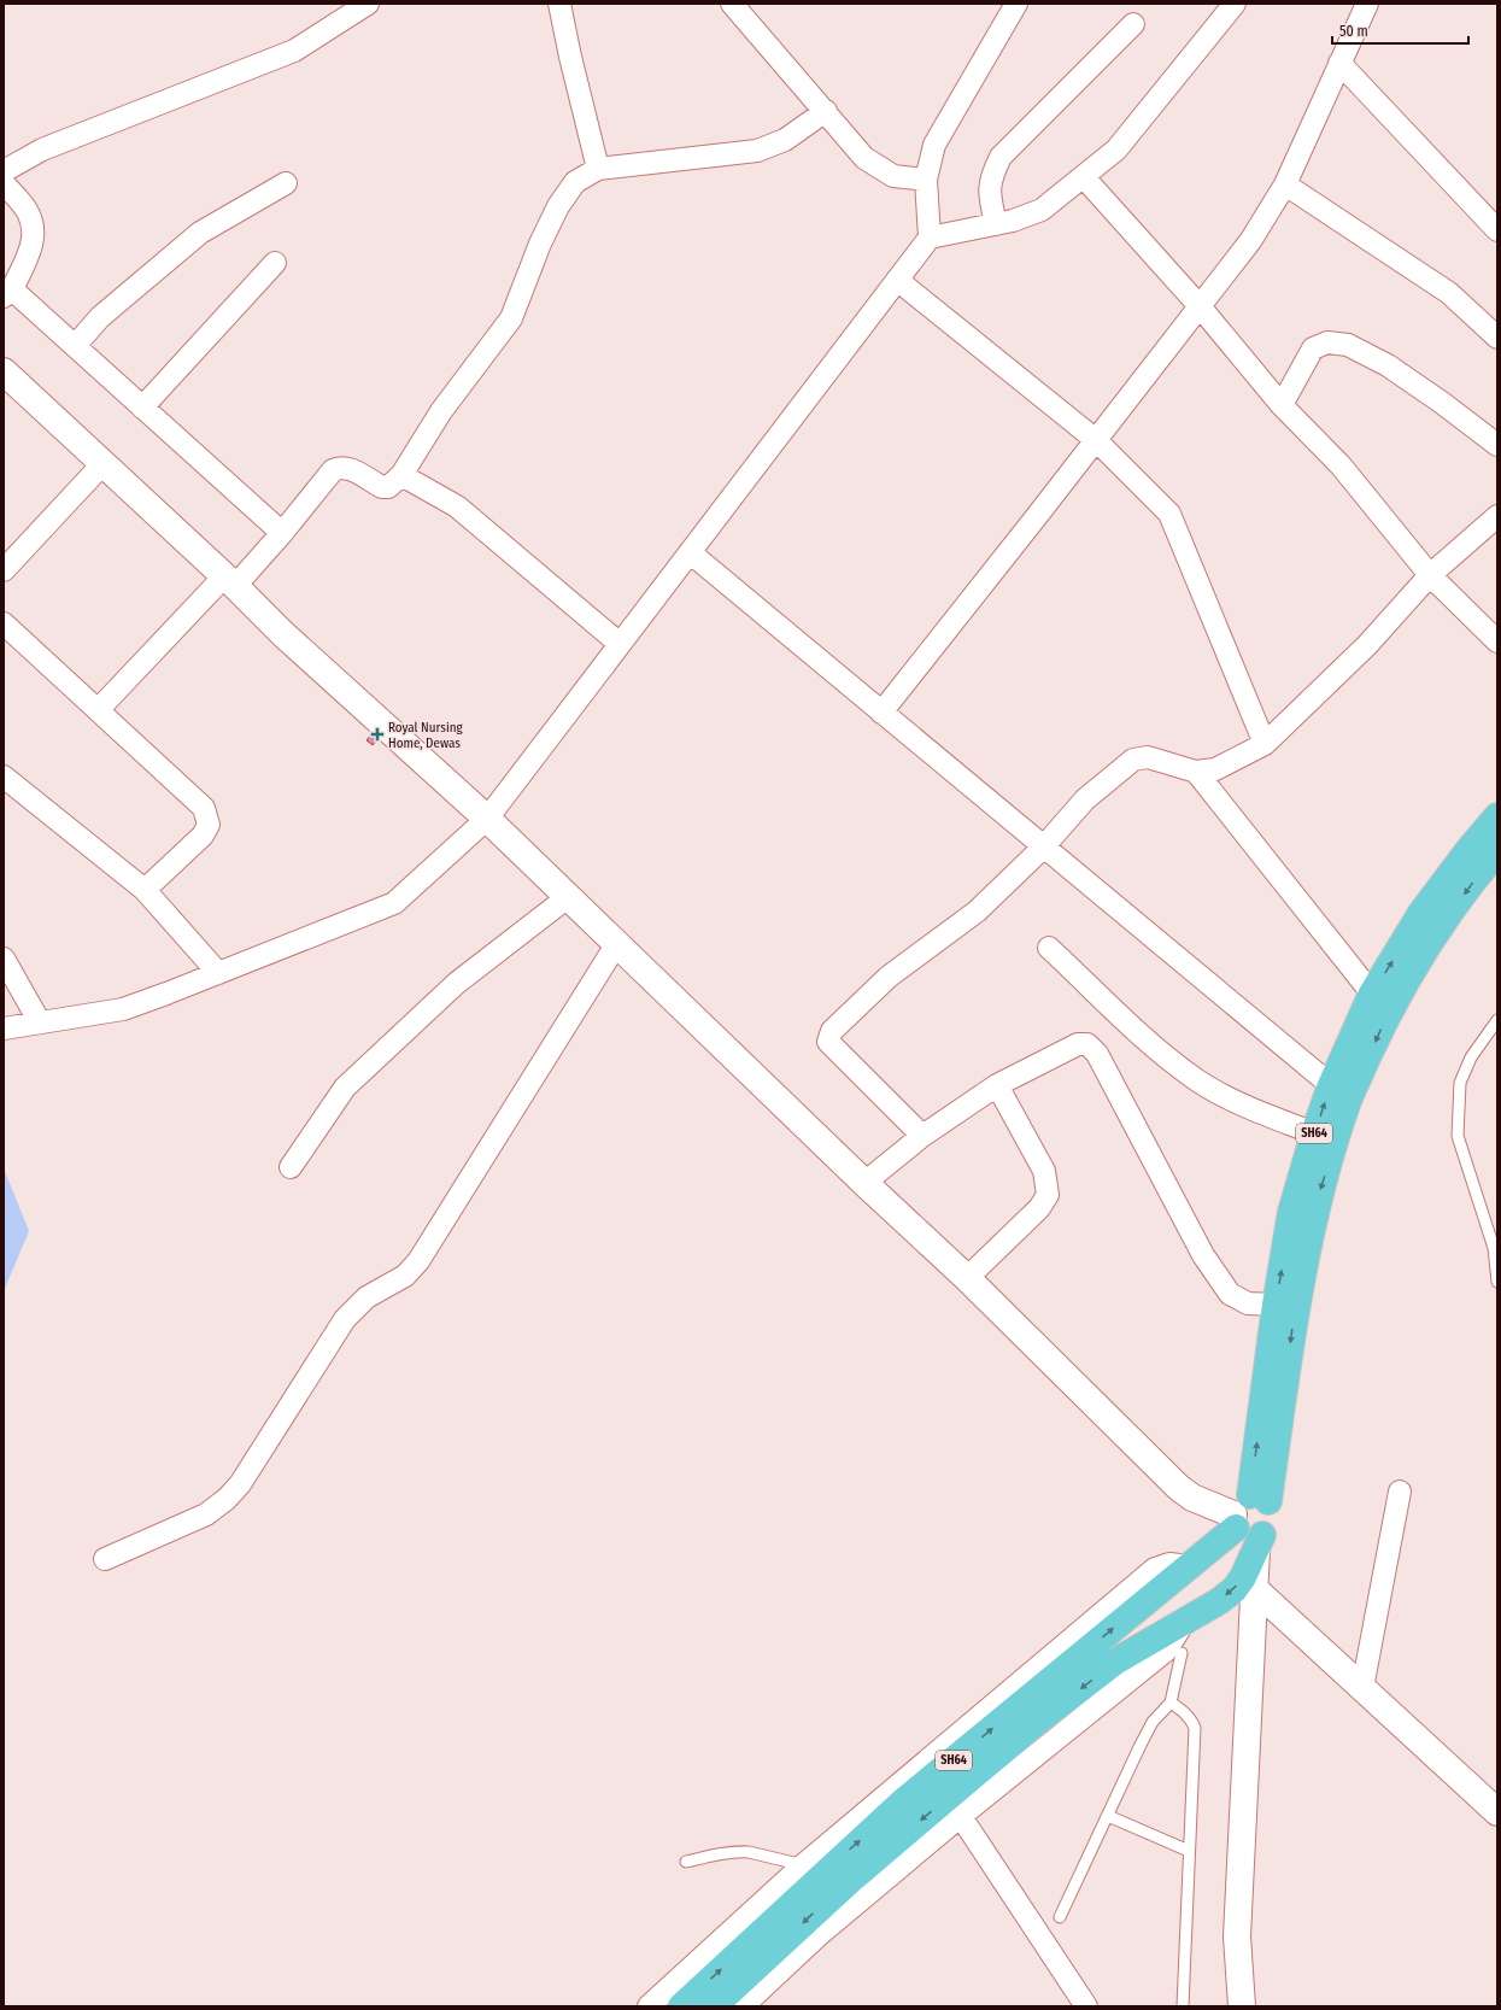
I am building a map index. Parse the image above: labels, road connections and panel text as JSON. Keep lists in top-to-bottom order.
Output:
{
  "streets": {
    "main road": ["SH64"]
  },
  "places": {
    "health": ["Royal Nursing Home, Dewas"]
  },
  "scale_bar": "50 m"
}
